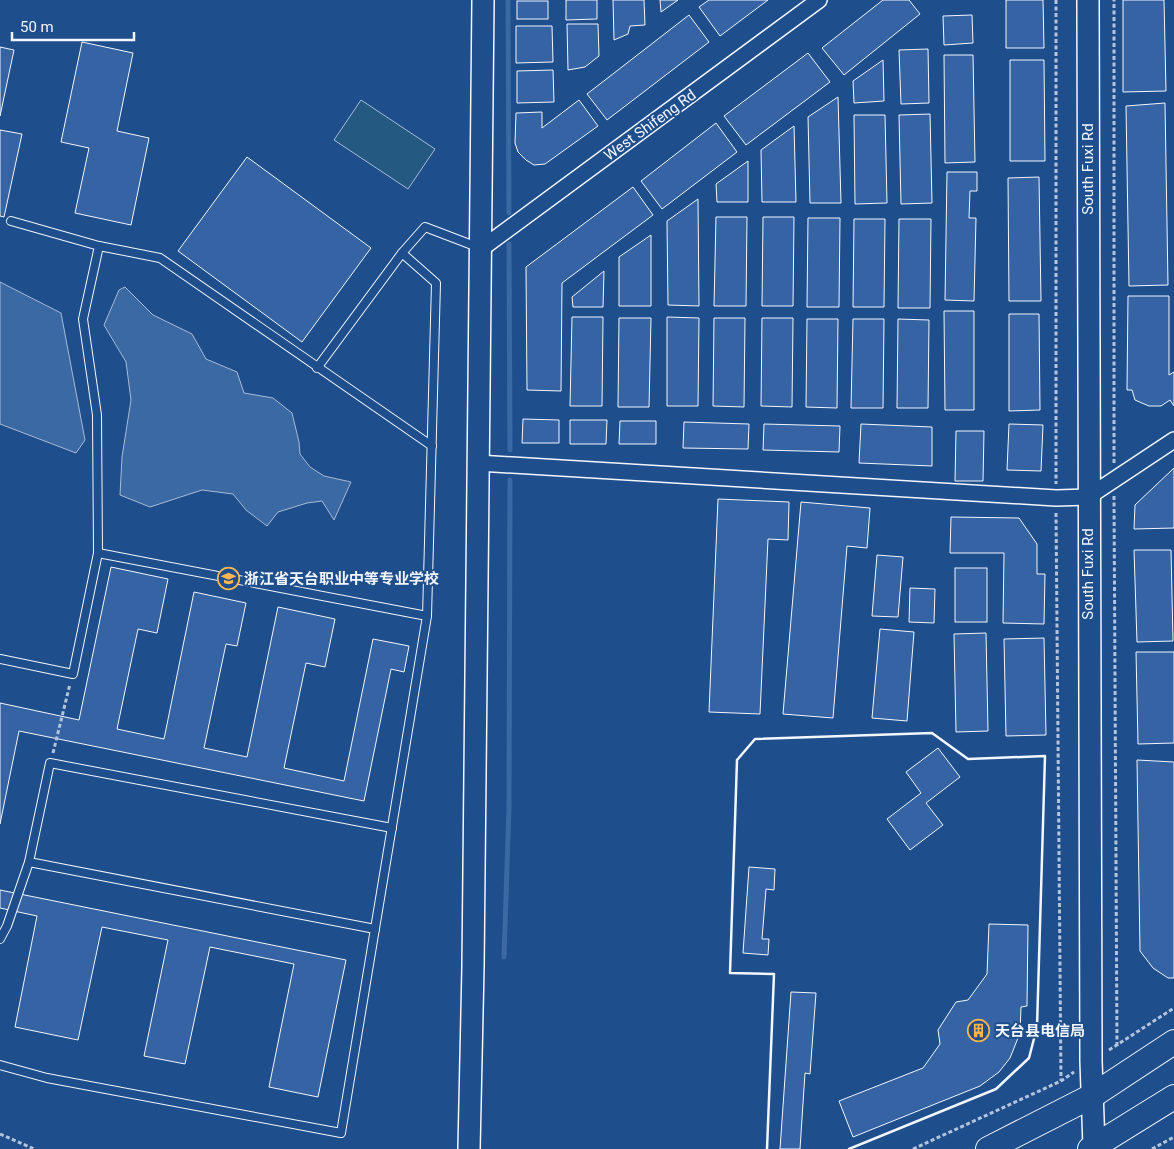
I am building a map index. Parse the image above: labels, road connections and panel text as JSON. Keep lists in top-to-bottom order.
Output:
{
  "streets": {
    "street": ["West Shifeng Rd", "South Fuxi Rd"]
  },
  "places": {
    "school or university": ["浙江省天台职业中等专业学校"],
    "building": ["天台县电信局"]
  },
  "scale_bar": "50 m"
}
